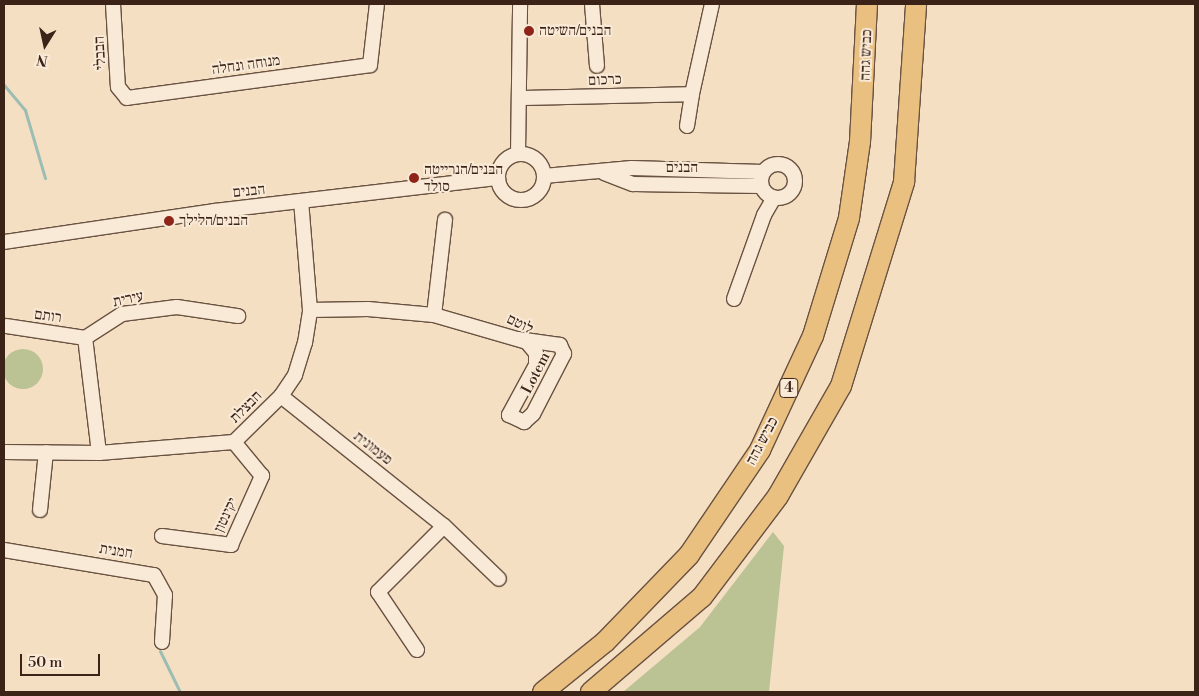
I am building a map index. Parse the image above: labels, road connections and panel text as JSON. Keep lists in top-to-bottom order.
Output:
{
  "streets": {
    "highway": ["כביש גהה", "4"],
    "street": [
      "הבבלי",
      "מנוחה ונחלה",
      "כרכום",
      "הבנים",
      "עירית",
      "רותם",
      "לוטם",
      "Lotem",
      "חבצלת",
      "פעמונית",
      "יקינטון",
      "חמנית"
    ]
  },
  "crossings": [
    ["הבבלי", "מנוחה ונחלה"],
    ["הבנים", "חבצלת"],
    ["עירית", "רותם"],
    ["לוטם", "Lotem"],
    ["לוטם", "חבצלת"],
    ["חבצלת", "פעמונית"],
    ["חבצלת", "יקינטון"]
  ],
  "places": ["הבנים/השיטה", "הבנים/הנרייטה סולד", "הבנים/הלילך"],
  "scale_bar": "50 m",
  "north": "bottom"
}
